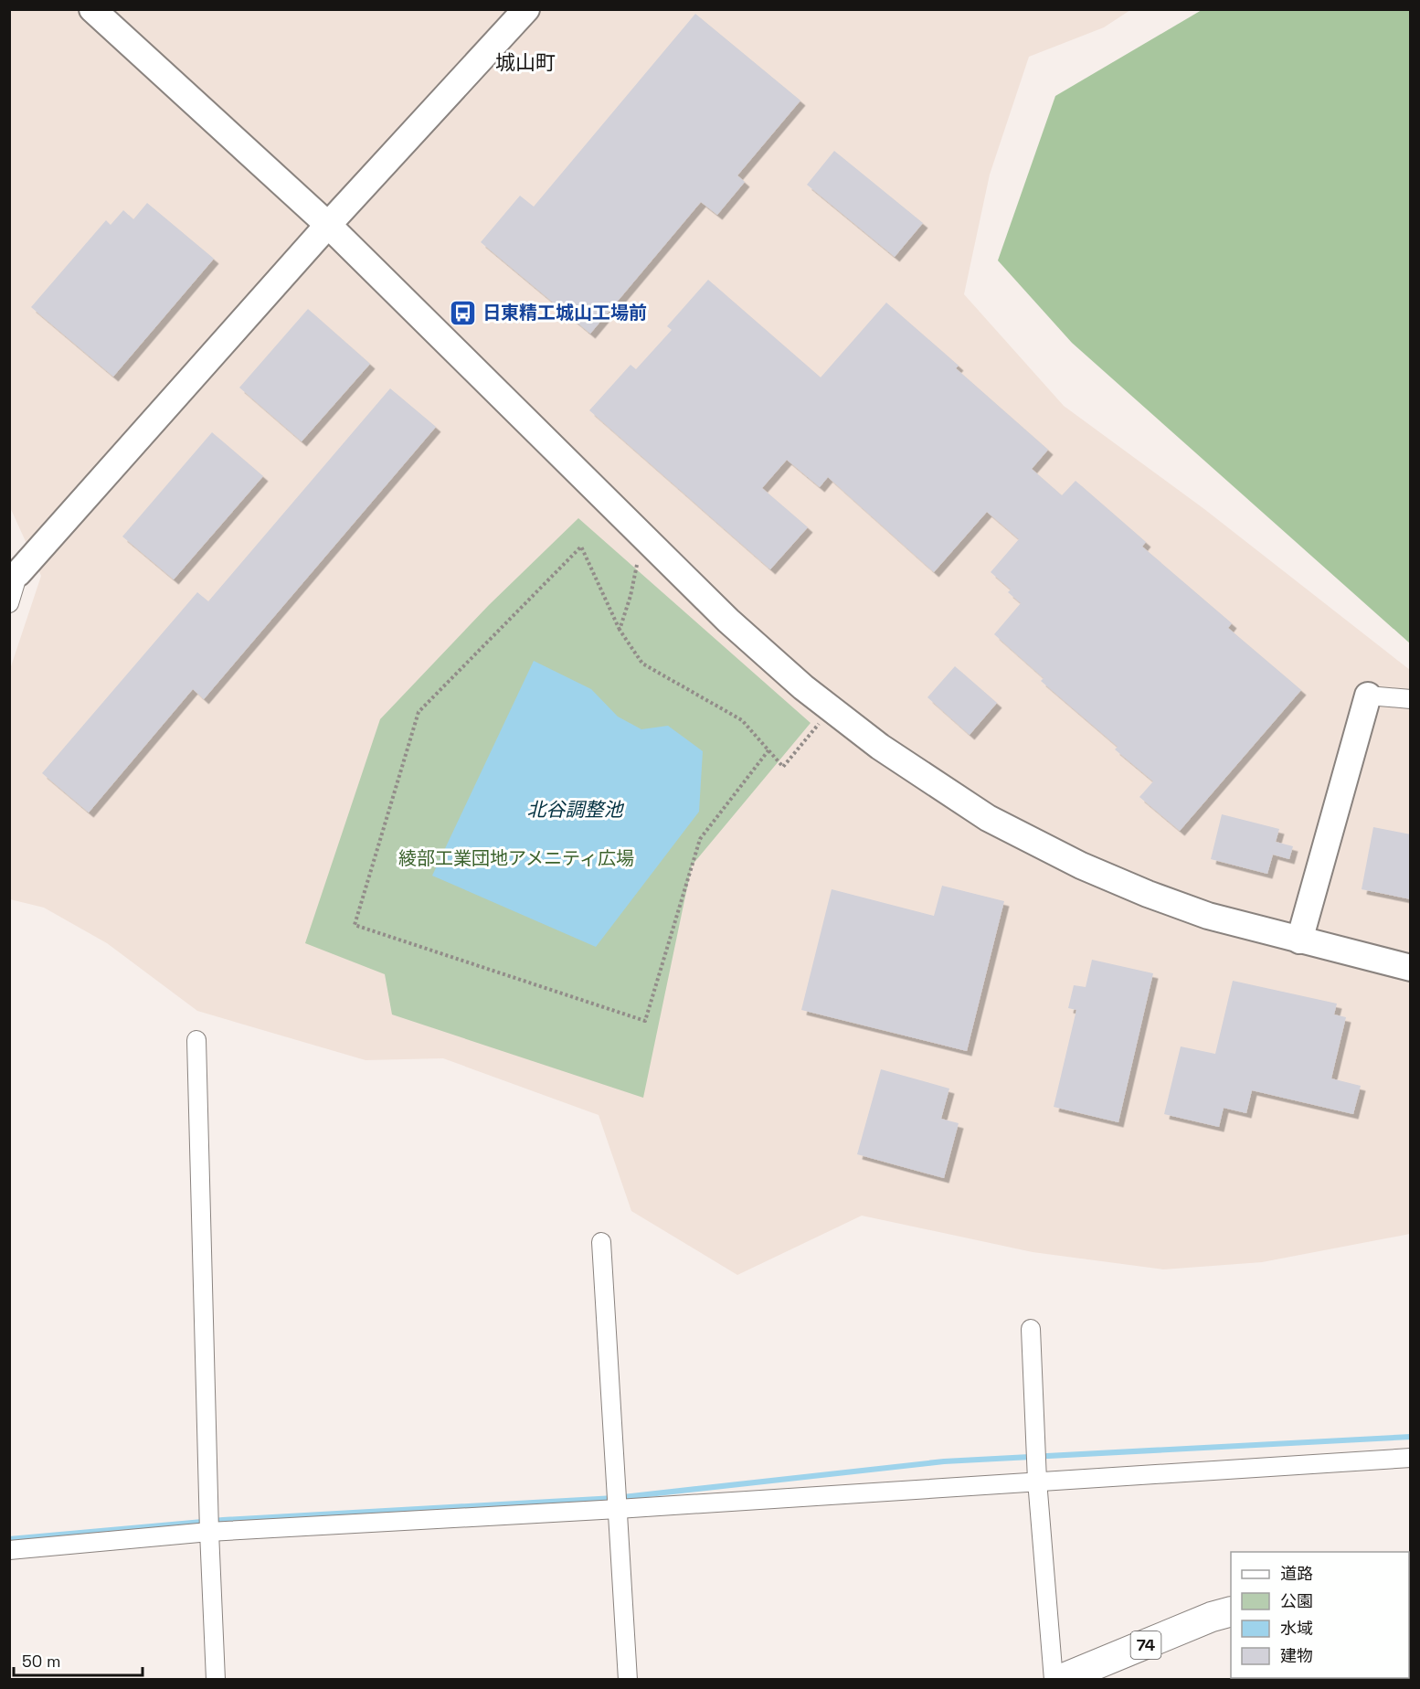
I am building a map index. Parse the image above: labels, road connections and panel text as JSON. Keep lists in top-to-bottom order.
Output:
{
  "streets": {
    "main road": ["74"]
  },
  "districts": ["城山町"],
  "water": ["北谷調整池"],
  "parks": ["綾部工業団地アメニティ広場"],
  "places": {
    "bus stop": ["日東精工城山工場前"]
  },
  "legend": [
    "道路",
    "公園",
    "水域",
    "建物"
  ],
  "scale_bar": "50 m"
}
